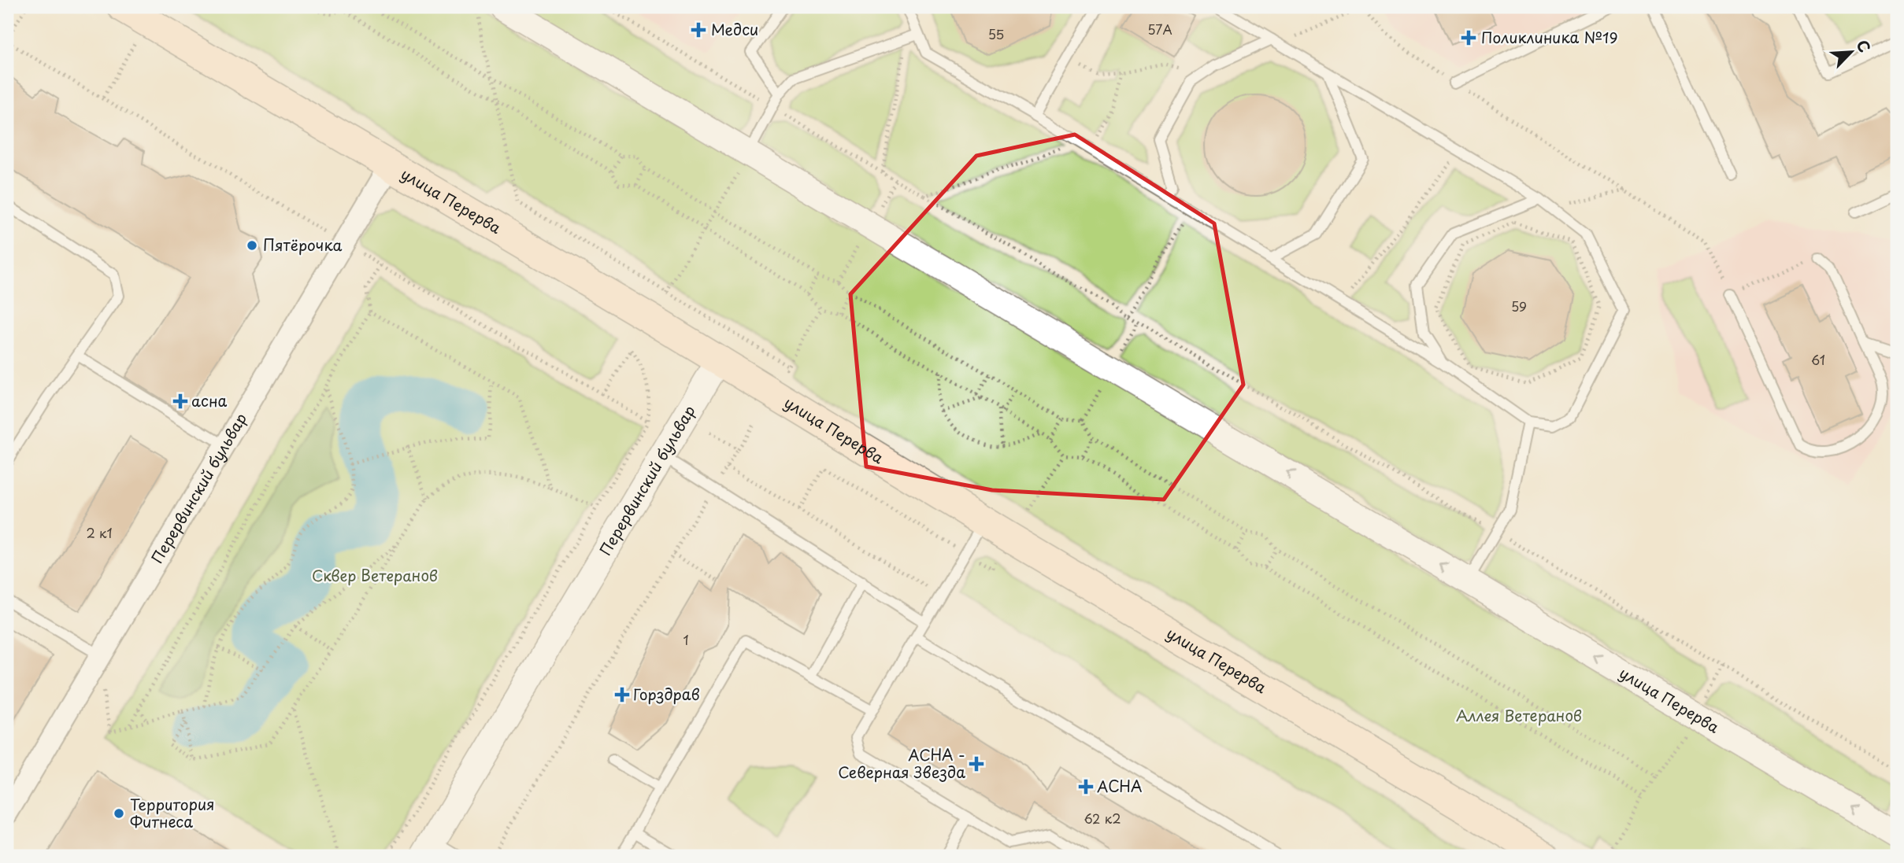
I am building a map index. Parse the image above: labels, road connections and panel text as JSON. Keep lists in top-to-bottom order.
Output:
{
  "streets": {
    "main road": ["улица Перерва"],
    "street": ["Перервинский бульвар"]
  },
  "crossings": [
    ["улица Перерва", "Перервинский бульвар"]
  ],
  "parks": ["Сквер Ветеранов", "Аллея Ветеранов"],
  "places": {
    "health": [
      "Медси",
      "Поликлиника №19",
      "асна",
      "Горздрав",
      "АСНА - Северная Звезда",
      "АСНА"
    ],
    "other": ["Пятёрочка", "Территория Фитнеса"]
  },
  "house_numbers": [
    "57А",
    "55",
    "59",
    "61",
    "2 к1",
    "1",
    "62 к2"
  ],
  "north": "top right"
}
